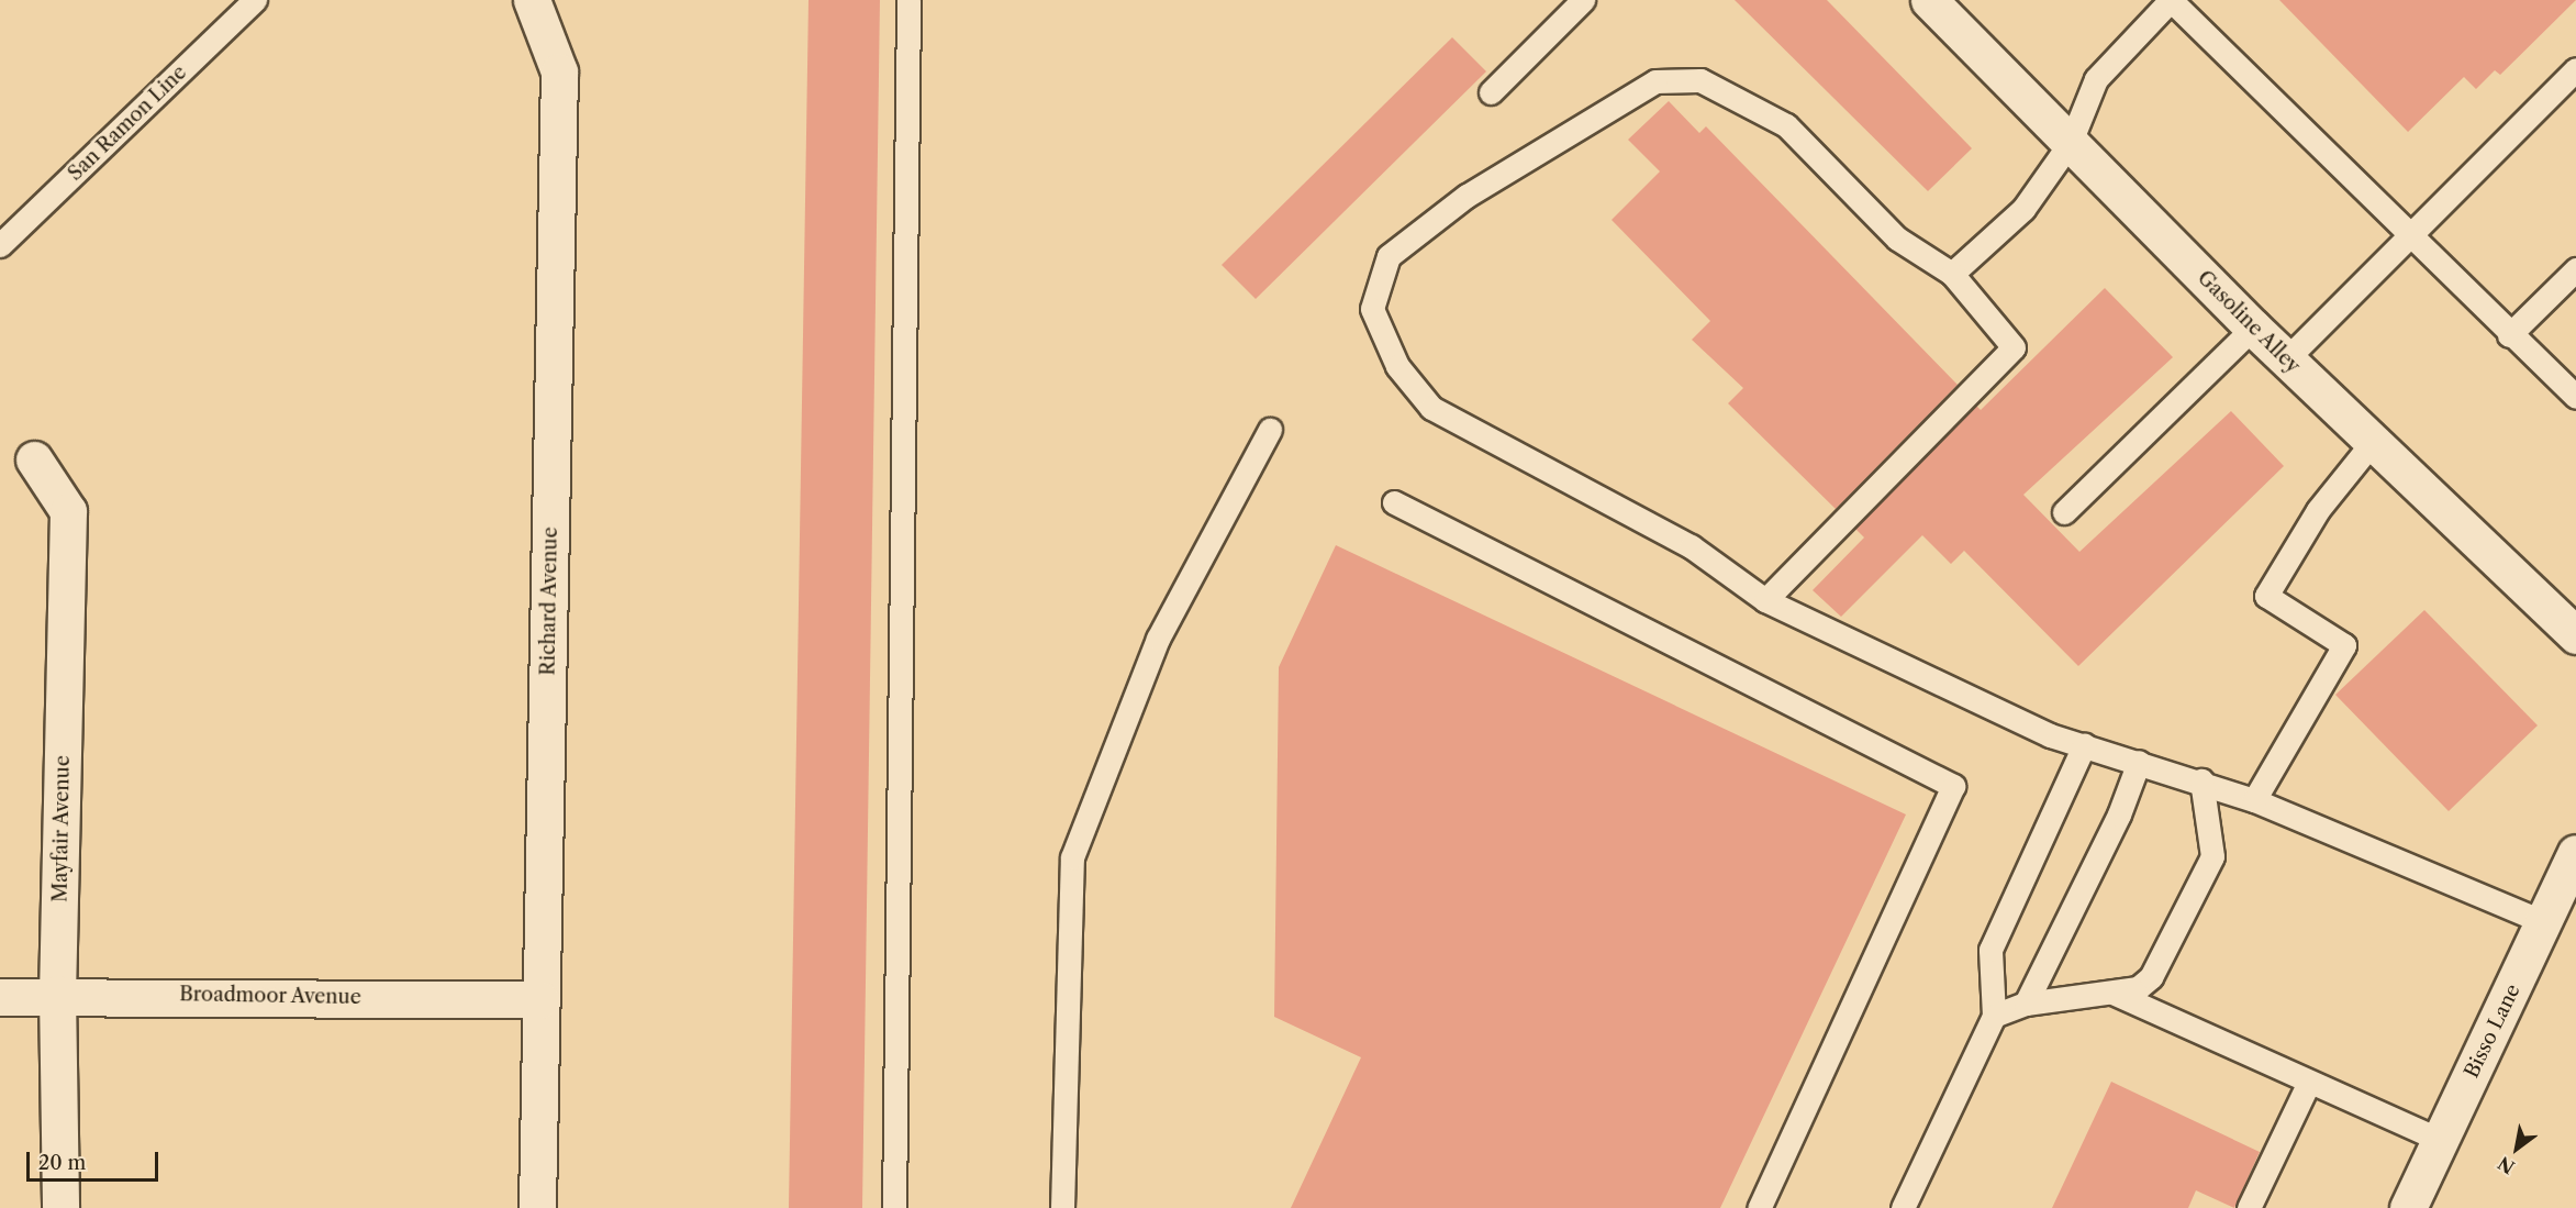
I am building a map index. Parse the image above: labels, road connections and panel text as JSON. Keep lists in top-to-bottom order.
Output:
{
  "streets": {
    "street": [
      "Gasoline Alley",
      "Richard Avenue",
      "Mayfair Avenue",
      "Broadmoor Avenue",
      "Bisso Lane"
    ],
    "lane": ["San Ramon Line"]
  },
  "crossings": [
    ["Richard Avenue", "Broadmoor Avenue"],
    ["Mayfair Avenue", "Broadmoor Avenue"]
  ],
  "scale_bar": "20 m",
  "north": "bottom left"
}
